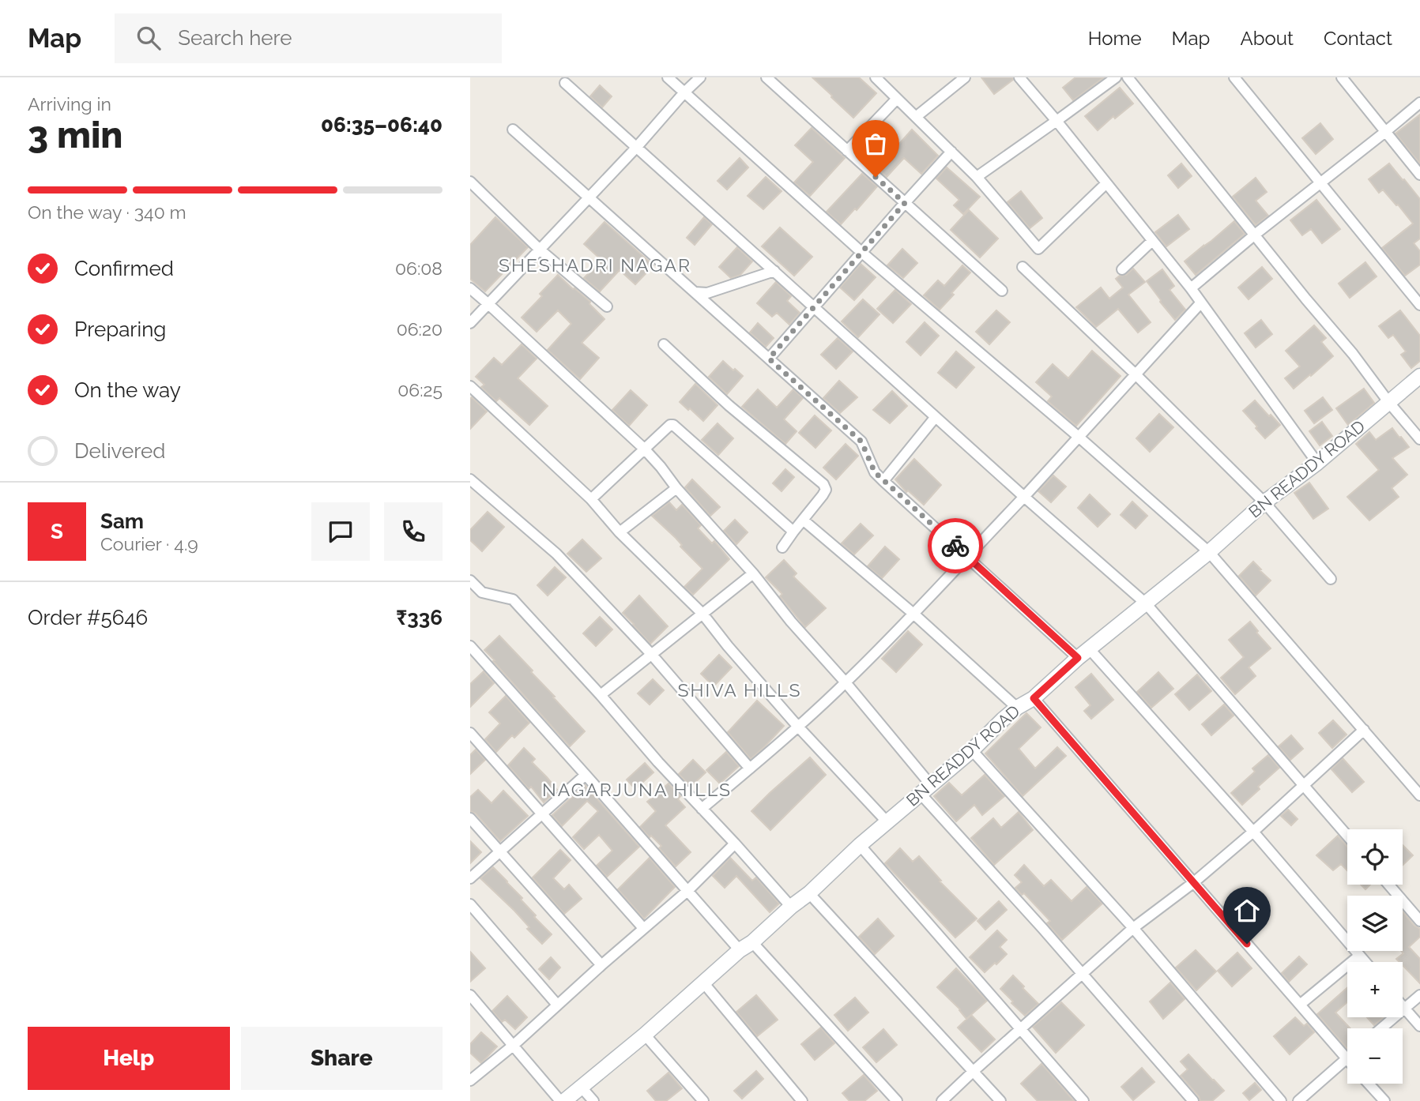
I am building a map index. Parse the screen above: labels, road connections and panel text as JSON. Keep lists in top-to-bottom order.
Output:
{
  "streets": {
    "street": ["BN READDY ROAD"]
  },
  "districts": ["SHESHADRI NAGAR", "SHIVA HILLS", "NAGARJUNA HILLS"],
  "page": {
    "header": "Map",
    "search": "Search here",
    "nav": [
      "Home",
      "Map",
      "About",
      "Contact"
    ],
    "heading": ["3 min", "Arriving in", "06:35–06:40"],
    "panel": [
      "Sam",
      "Courier · 4.9",
      "Order #5646",
      "₹336"
    ],
    "bar": "On the way · 340 m",
    "list": [
      ["Confirmed", "06:08"],
      ["Preparing", "06:20"],
      ["On the way", "06:25"],
      "Delivered"
    ],
    "round": "S",
    "map_buttons": ["+", "−"],
    "buttons": ["Help", "Share"]
  }
}
